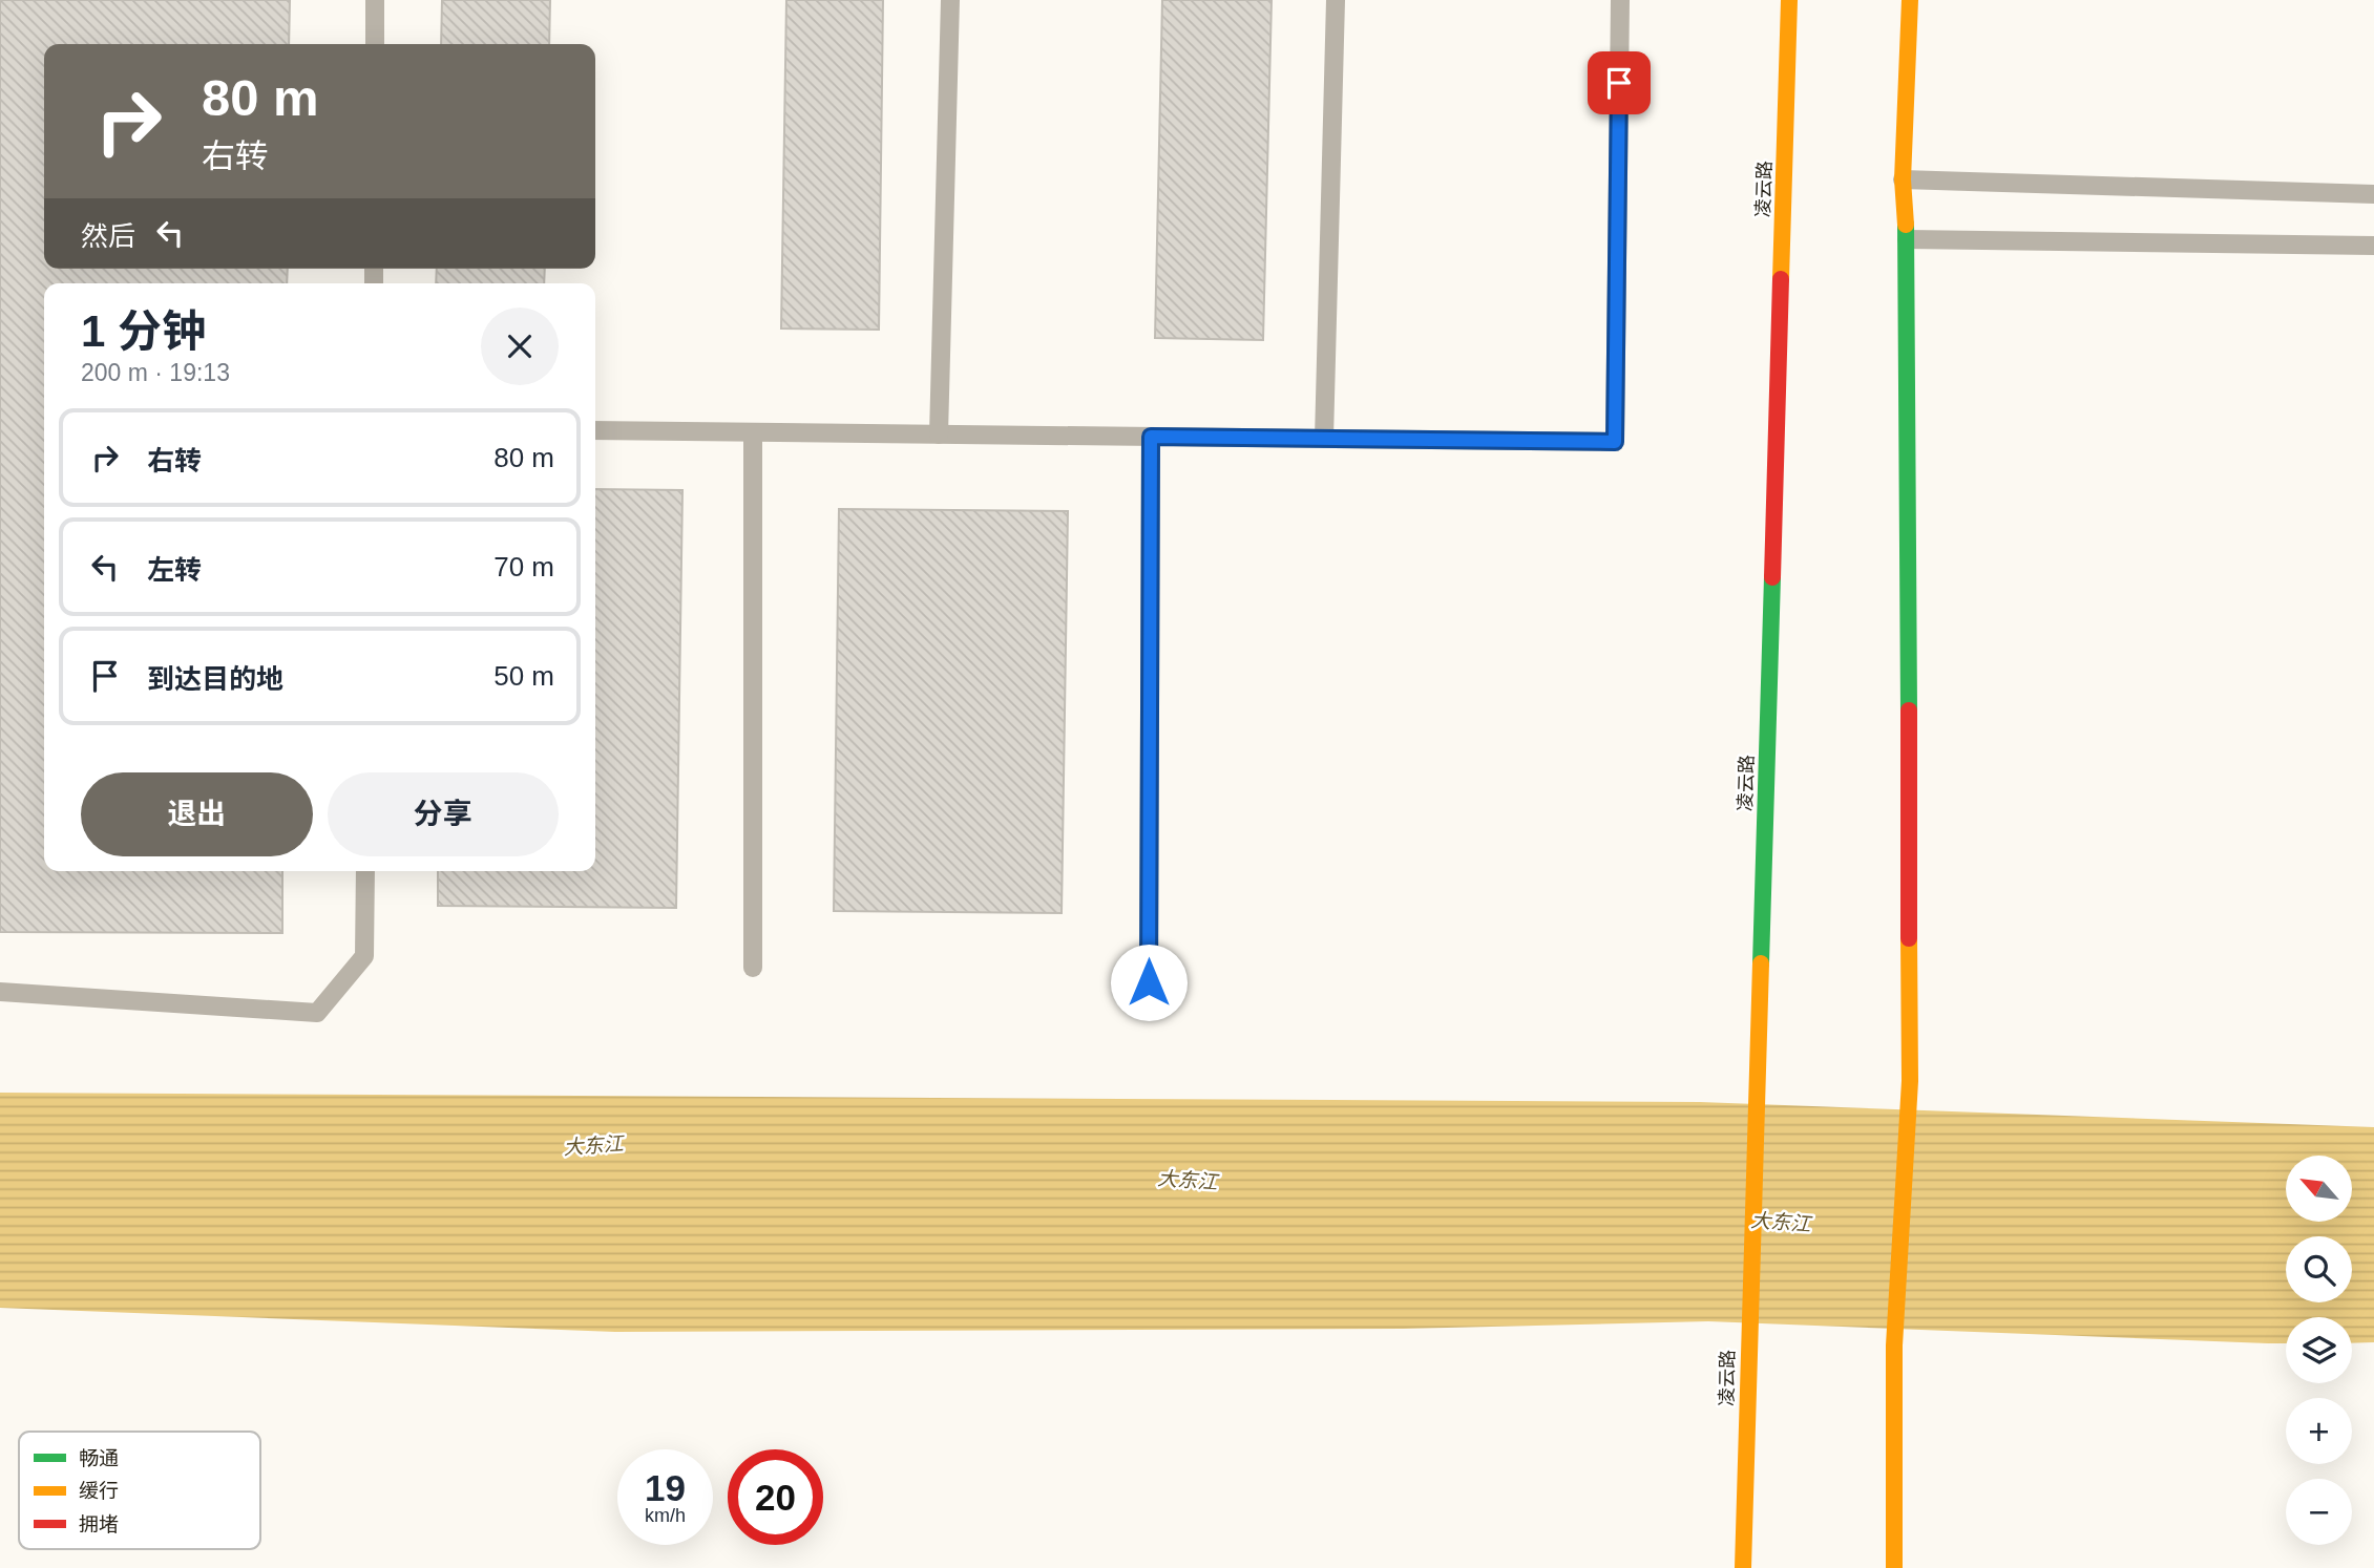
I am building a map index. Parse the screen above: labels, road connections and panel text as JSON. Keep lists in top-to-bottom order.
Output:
{
  "streets": {
    "main road": ["凌云路"]
  },
  "water": ["大东江"],
  "legend": ["畅通", "缓行", "拥堵"],
  "north": "top left",
  "page": {
    "turn": ["80 m", "右转"],
    "then": "然后",
    "heading": ["1 分钟", "200 m · 19:13"],
    "list": [
      {
        "name": "右转",
        "value": "80 m"
      },
      {
        "name": "左转",
        "value": "70 m"
      },
      {
        "name": "到达目的地",
        "value": "50 m"
      }
    ],
    "buttons": ["退出", "分享"],
    "map_buttons": ["+", "−"],
    "speed": "19 km/h",
    "limit": "20"
  }
}
